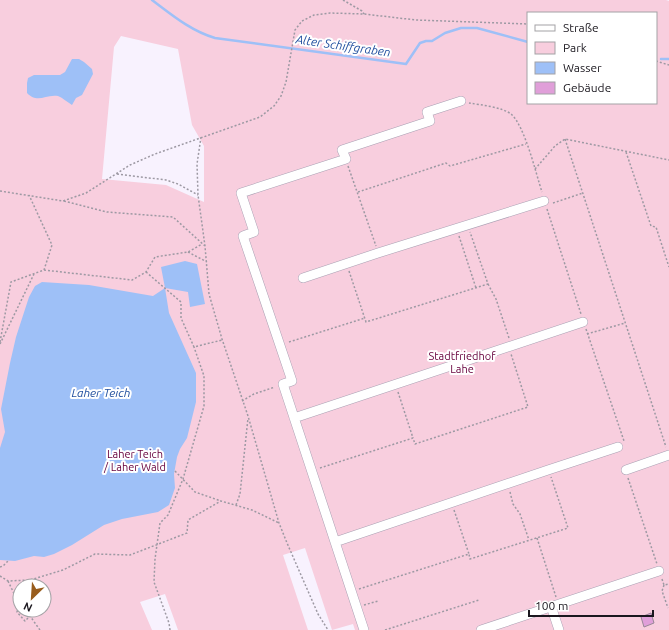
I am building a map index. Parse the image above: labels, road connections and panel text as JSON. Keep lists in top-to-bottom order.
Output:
{
  "water": ["Alter Schiffgraben", "Laher Teich"],
  "parks": ["Stadtfriedhof Lahe", "Laher Teich / Laher Wald"],
  "legend": [
    "Straße",
    "Park",
    "Wasser",
    "Gebäude"
  ],
  "scale_bar": "100 m",
  "north": "bottom left"
}
